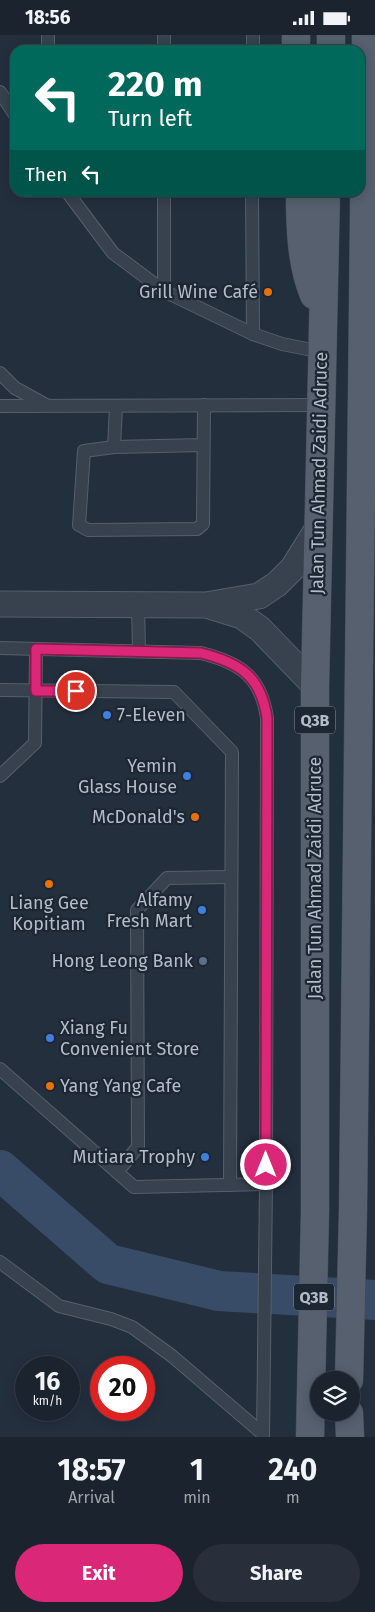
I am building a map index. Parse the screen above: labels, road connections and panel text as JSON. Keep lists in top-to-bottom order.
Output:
{
  "streets": {
    "main road": ["Jalan Tun Ahmad Zaidi Adruce", "Q3B"]
  },
  "places": [
    "Grill Wine Café",
    "7-Eleven",
    "Yemin Glass House",
    "McDonald's",
    "Liang Gee Kopitiam",
    "Alfamy Fresh Mart",
    "Hong Leong Bank",
    "Xiang Fu Convenient Store",
    "Yang Yang Cafe",
    "Mutiara Trophy"
  ],
  "page": {
    "status": "18:56",
    "turn": ["220 m", "Turn left"],
    "then": "Then",
    "speed": "16 km/h",
    "limit": "20",
    "eta": [
      "18:57",
      "Arrival",
      "1",
      "min",
      "240",
      "m"
    ],
    "buttons": ["Exit", "Share"]
  }
}
